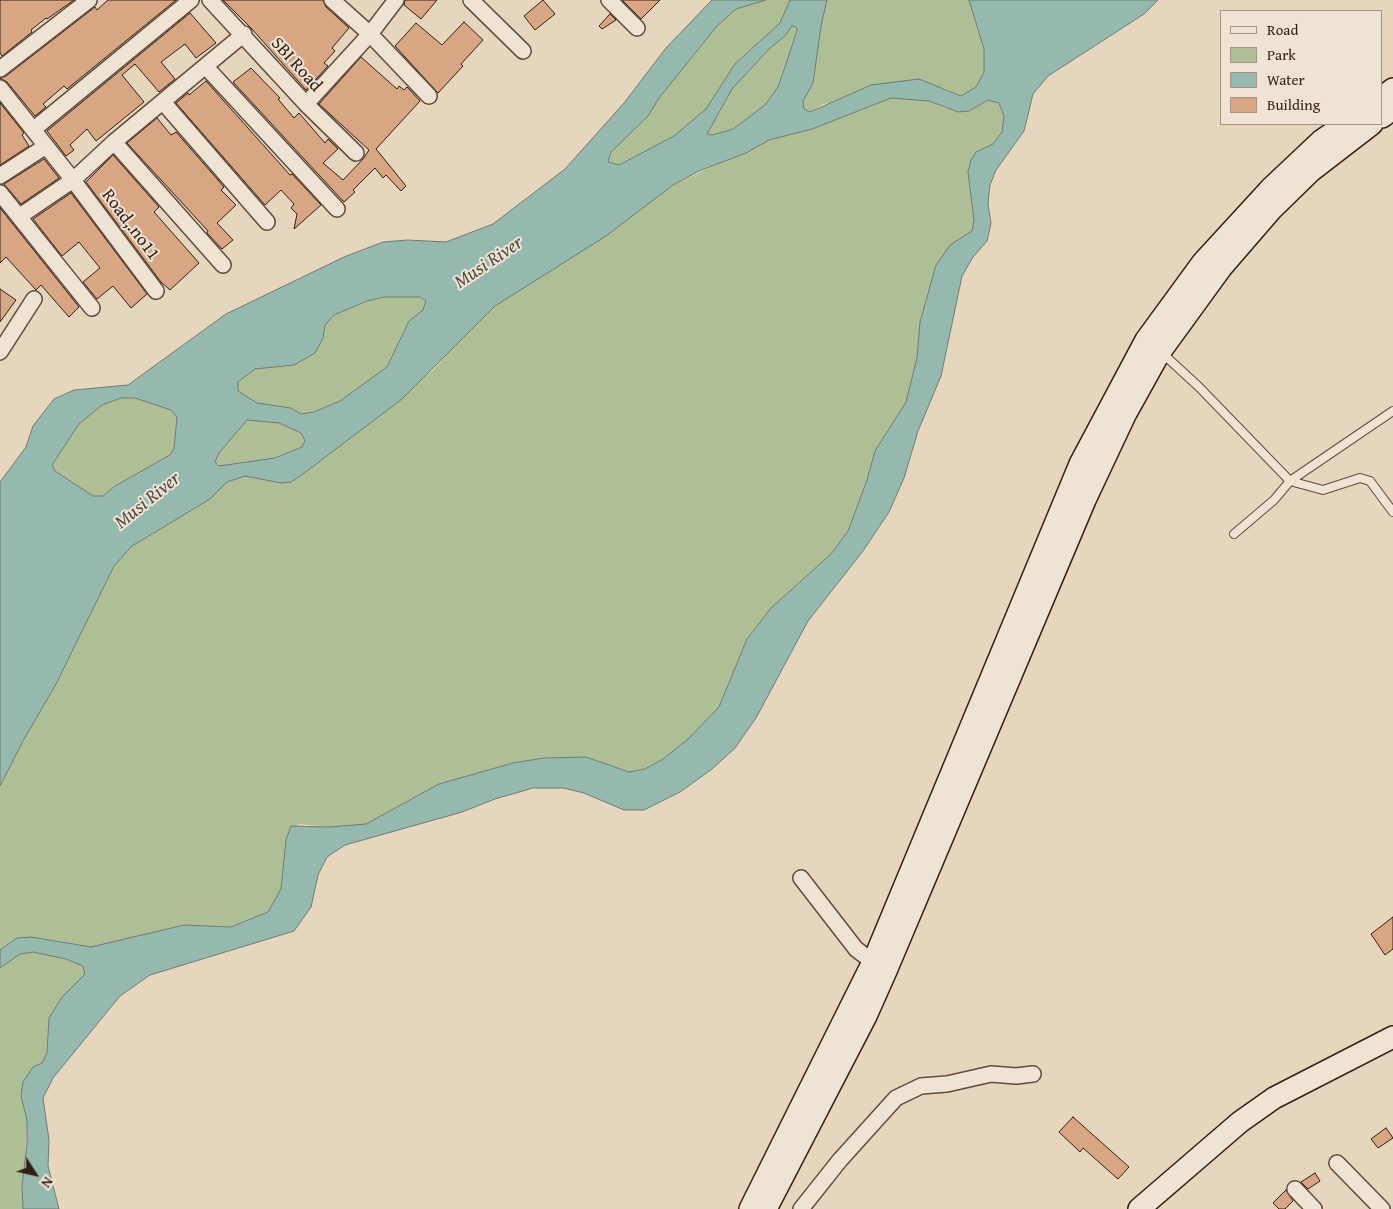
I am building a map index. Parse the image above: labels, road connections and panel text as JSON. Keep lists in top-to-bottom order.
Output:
{
  "streets": {
    "street": ["SBI Road", "Road,.no11"]
  },
  "water": ["Musi River"],
  "legend": [
    "Road",
    "Park",
    "Water",
    "Building"
  ],
  "north": "bottom right"
}
